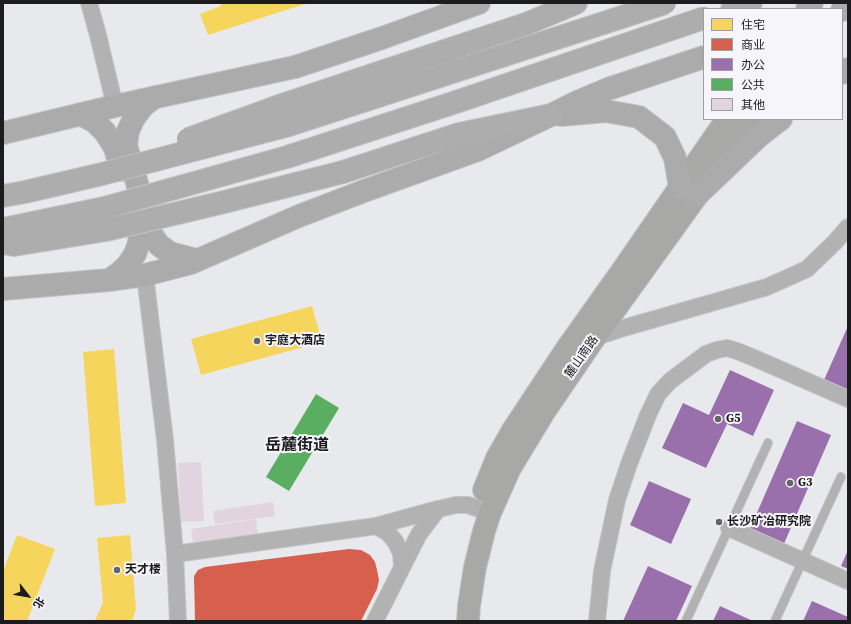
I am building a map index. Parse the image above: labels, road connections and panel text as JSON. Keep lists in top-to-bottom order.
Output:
{
  "streets": {
    "main road": ["麓山南路"]
  },
  "districts": ["岳麓街道"],
  "places": [
    "宇庭大酒店",
    "G5",
    "G3",
    "长沙矿冶研究院",
    "天才楼"
  ],
  "legend": [
    "住宅",
    "商业",
    "办公",
    "公共",
    "其他"
  ],
  "north": "bottom right"
}
